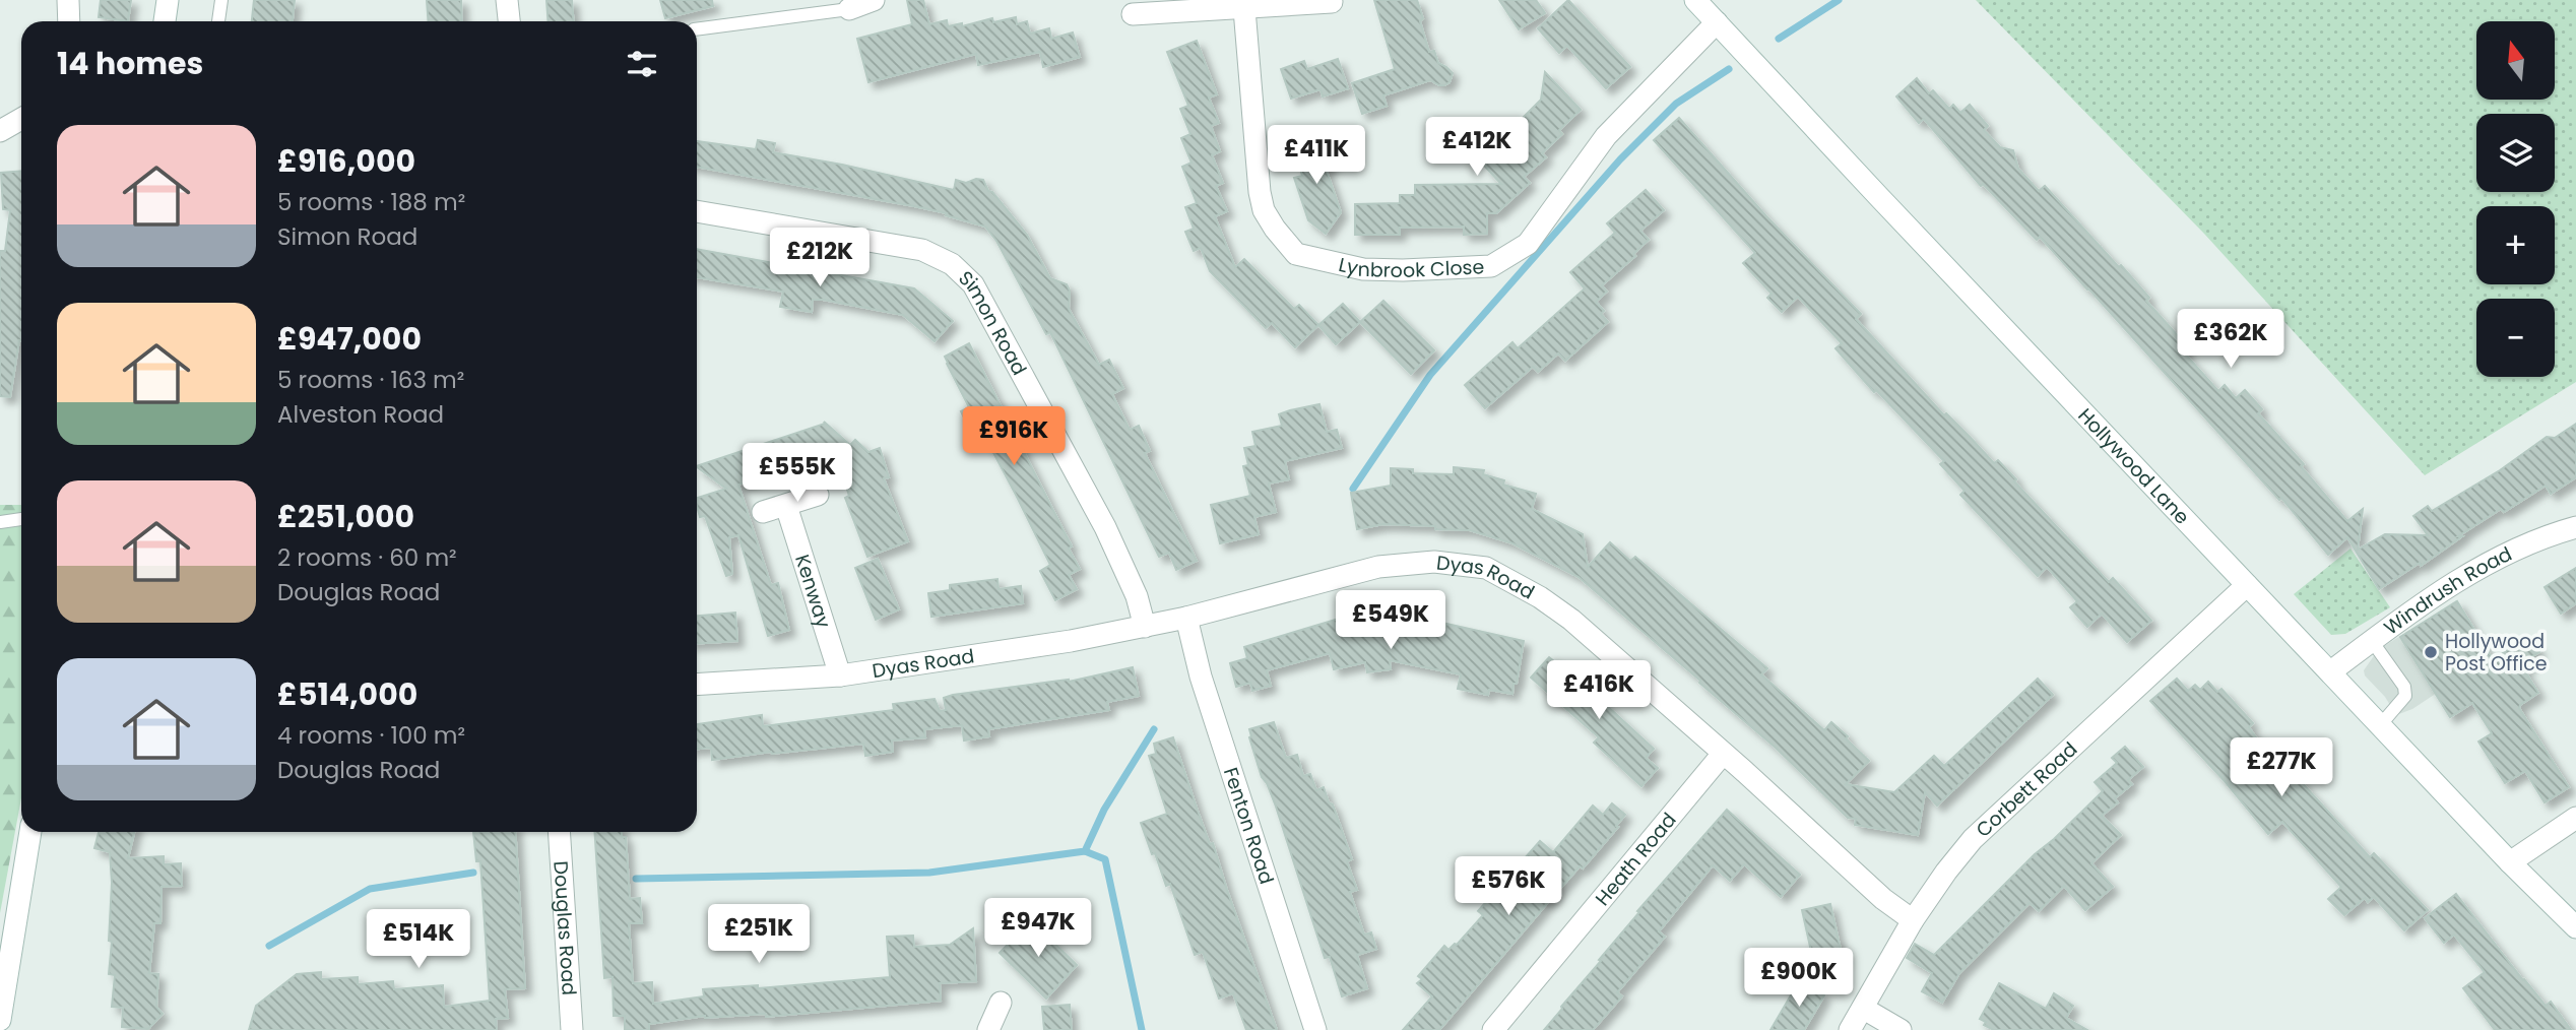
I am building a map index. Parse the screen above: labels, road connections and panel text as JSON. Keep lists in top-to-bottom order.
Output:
{
  "streets": {
    "street": [
      "Lynbrook Close",
      "Simon Road",
      "Hollywood Lane",
      "Dyas Road",
      "Kenway",
      "Windrush Road",
      "Corbett Road",
      "Fenton Road",
      "Heath Road",
      "Douglas Road"
    ]
  },
  "crossings": [
    ["Lynbrook Close", "Hollywood Lane"],
    ["Simon Road", "Dyas Road"],
    ["Hollywood Lane", "Windrush Road"],
    ["Hollywood Lane", "Corbett Road"],
    ["Dyas Road", "Kenway"],
    ["Dyas Road", "Corbett Road"],
    ["Dyas Road", "Fenton Road"],
    ["Dyas Road", "Heath Road"]
  ],
  "places": ["Hollywood Post Office"],
  "north": "top",
  "page": {
    "map_buttons": ["+", "−"],
    "heading": "14 homes",
    "list": [
      {
        "name": "£916,000",
        "note": "5 rooms · 188 m² · Simon Road"
      },
      {
        "name": "£947,000",
        "note": "5 rooms · 163 m² · Alveston Road"
      },
      {
        "name": "£251,000",
        "note": "2 rooms · 60 m² · Douglas Road"
      },
      {
        "name": "£514,000",
        "note": "4 rooms · 100 m² · Douglas Road"
      }
    ],
    "price": [
      "£412K",
      "£411K",
      "£212K",
      "£362K",
      "£916K",
      "£555K",
      "£549K",
      "£416K",
      "£277K",
      "£576K",
      "£947K",
      "£251K",
      "£514K",
      "£900K"
    ]
  }
}
